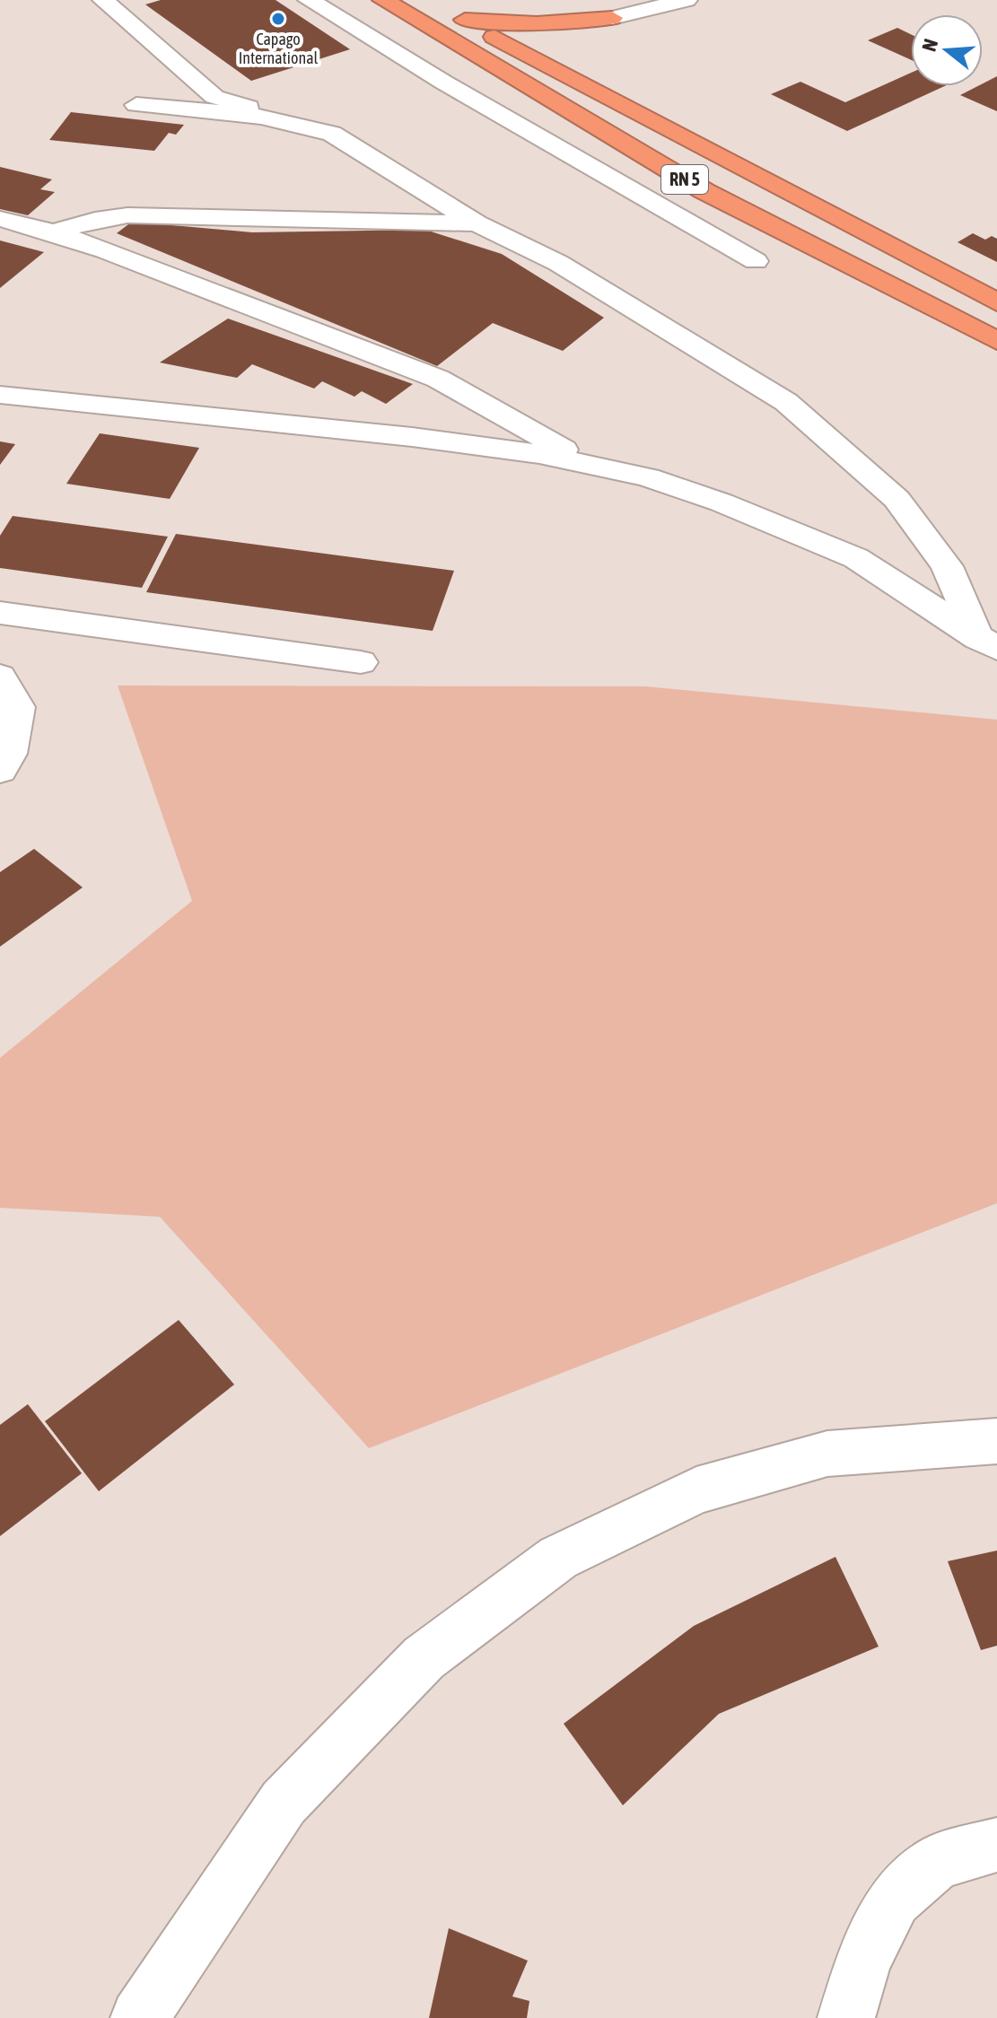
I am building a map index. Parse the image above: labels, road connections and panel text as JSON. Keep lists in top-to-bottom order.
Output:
{
  "streets": {
    "highway": ["RN 5"]
  },
  "places": ["Capago International"],
  "north": "left"
}
